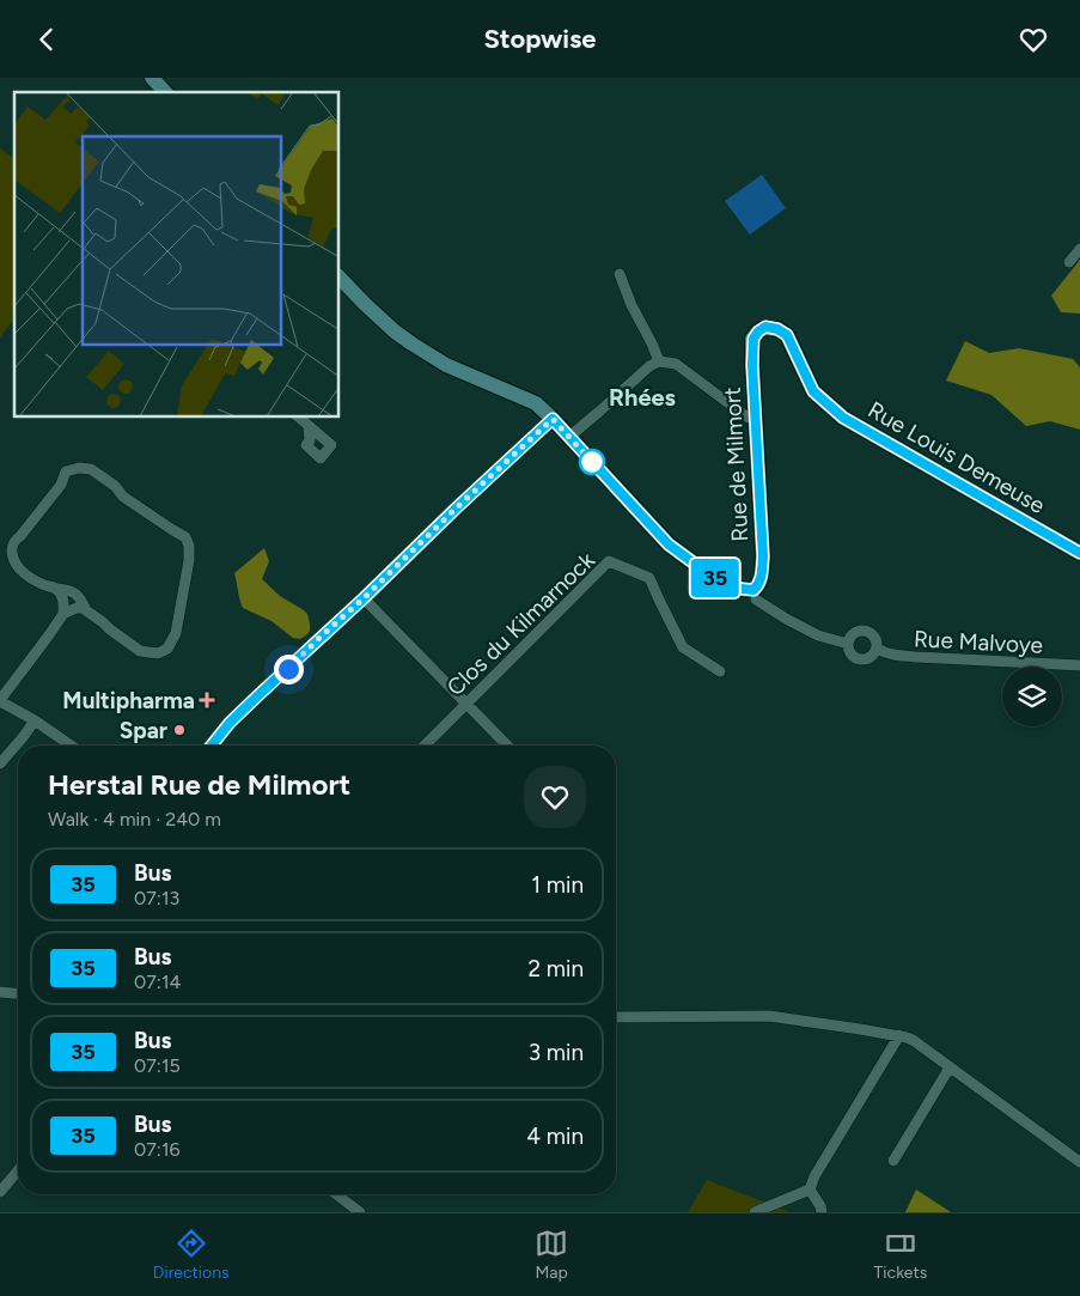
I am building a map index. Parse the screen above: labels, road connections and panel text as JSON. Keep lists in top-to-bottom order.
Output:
{
  "streets": {
    "street": [
      "Rue Louis Demeuse",
      "Rue de Milmort",
      "Clos du Kilmarnock",
      "Rue Malvoye"
    ]
  },
  "crossings": [
    ["Rue Louis Demeuse", "Rue de Milmort"]
  ],
  "districts": ["Rhées"],
  "places": {
    "health": ["Multipharma"],
    "other": ["Spar"]
  },
  "lines": ["bus line 35"],
  "page": {
    "header": "Stopwise",
    "on_map": "35",
    "heading": ["Herstal Rue de Milmort", "Walk · 4 min · 240 m"],
    "list": [
      {
        "mark": "35",
        "name": "Bus",
        "note": "07:13",
        "value": "1 min"
      },
      {
        "mark": "35",
        "name": "Bus",
        "note": "07:14",
        "value": "2 min"
      },
      {
        "mark": "35",
        "name": "Bus",
        "note": "07:15",
        "value": "3 min"
      },
      {
        "mark": "35",
        "name": "Bus",
        "note": "07:16",
        "value": "4 min"
      }
    ],
    "tabs": ["Directions", "Map", "Tickets"]
  }
}
